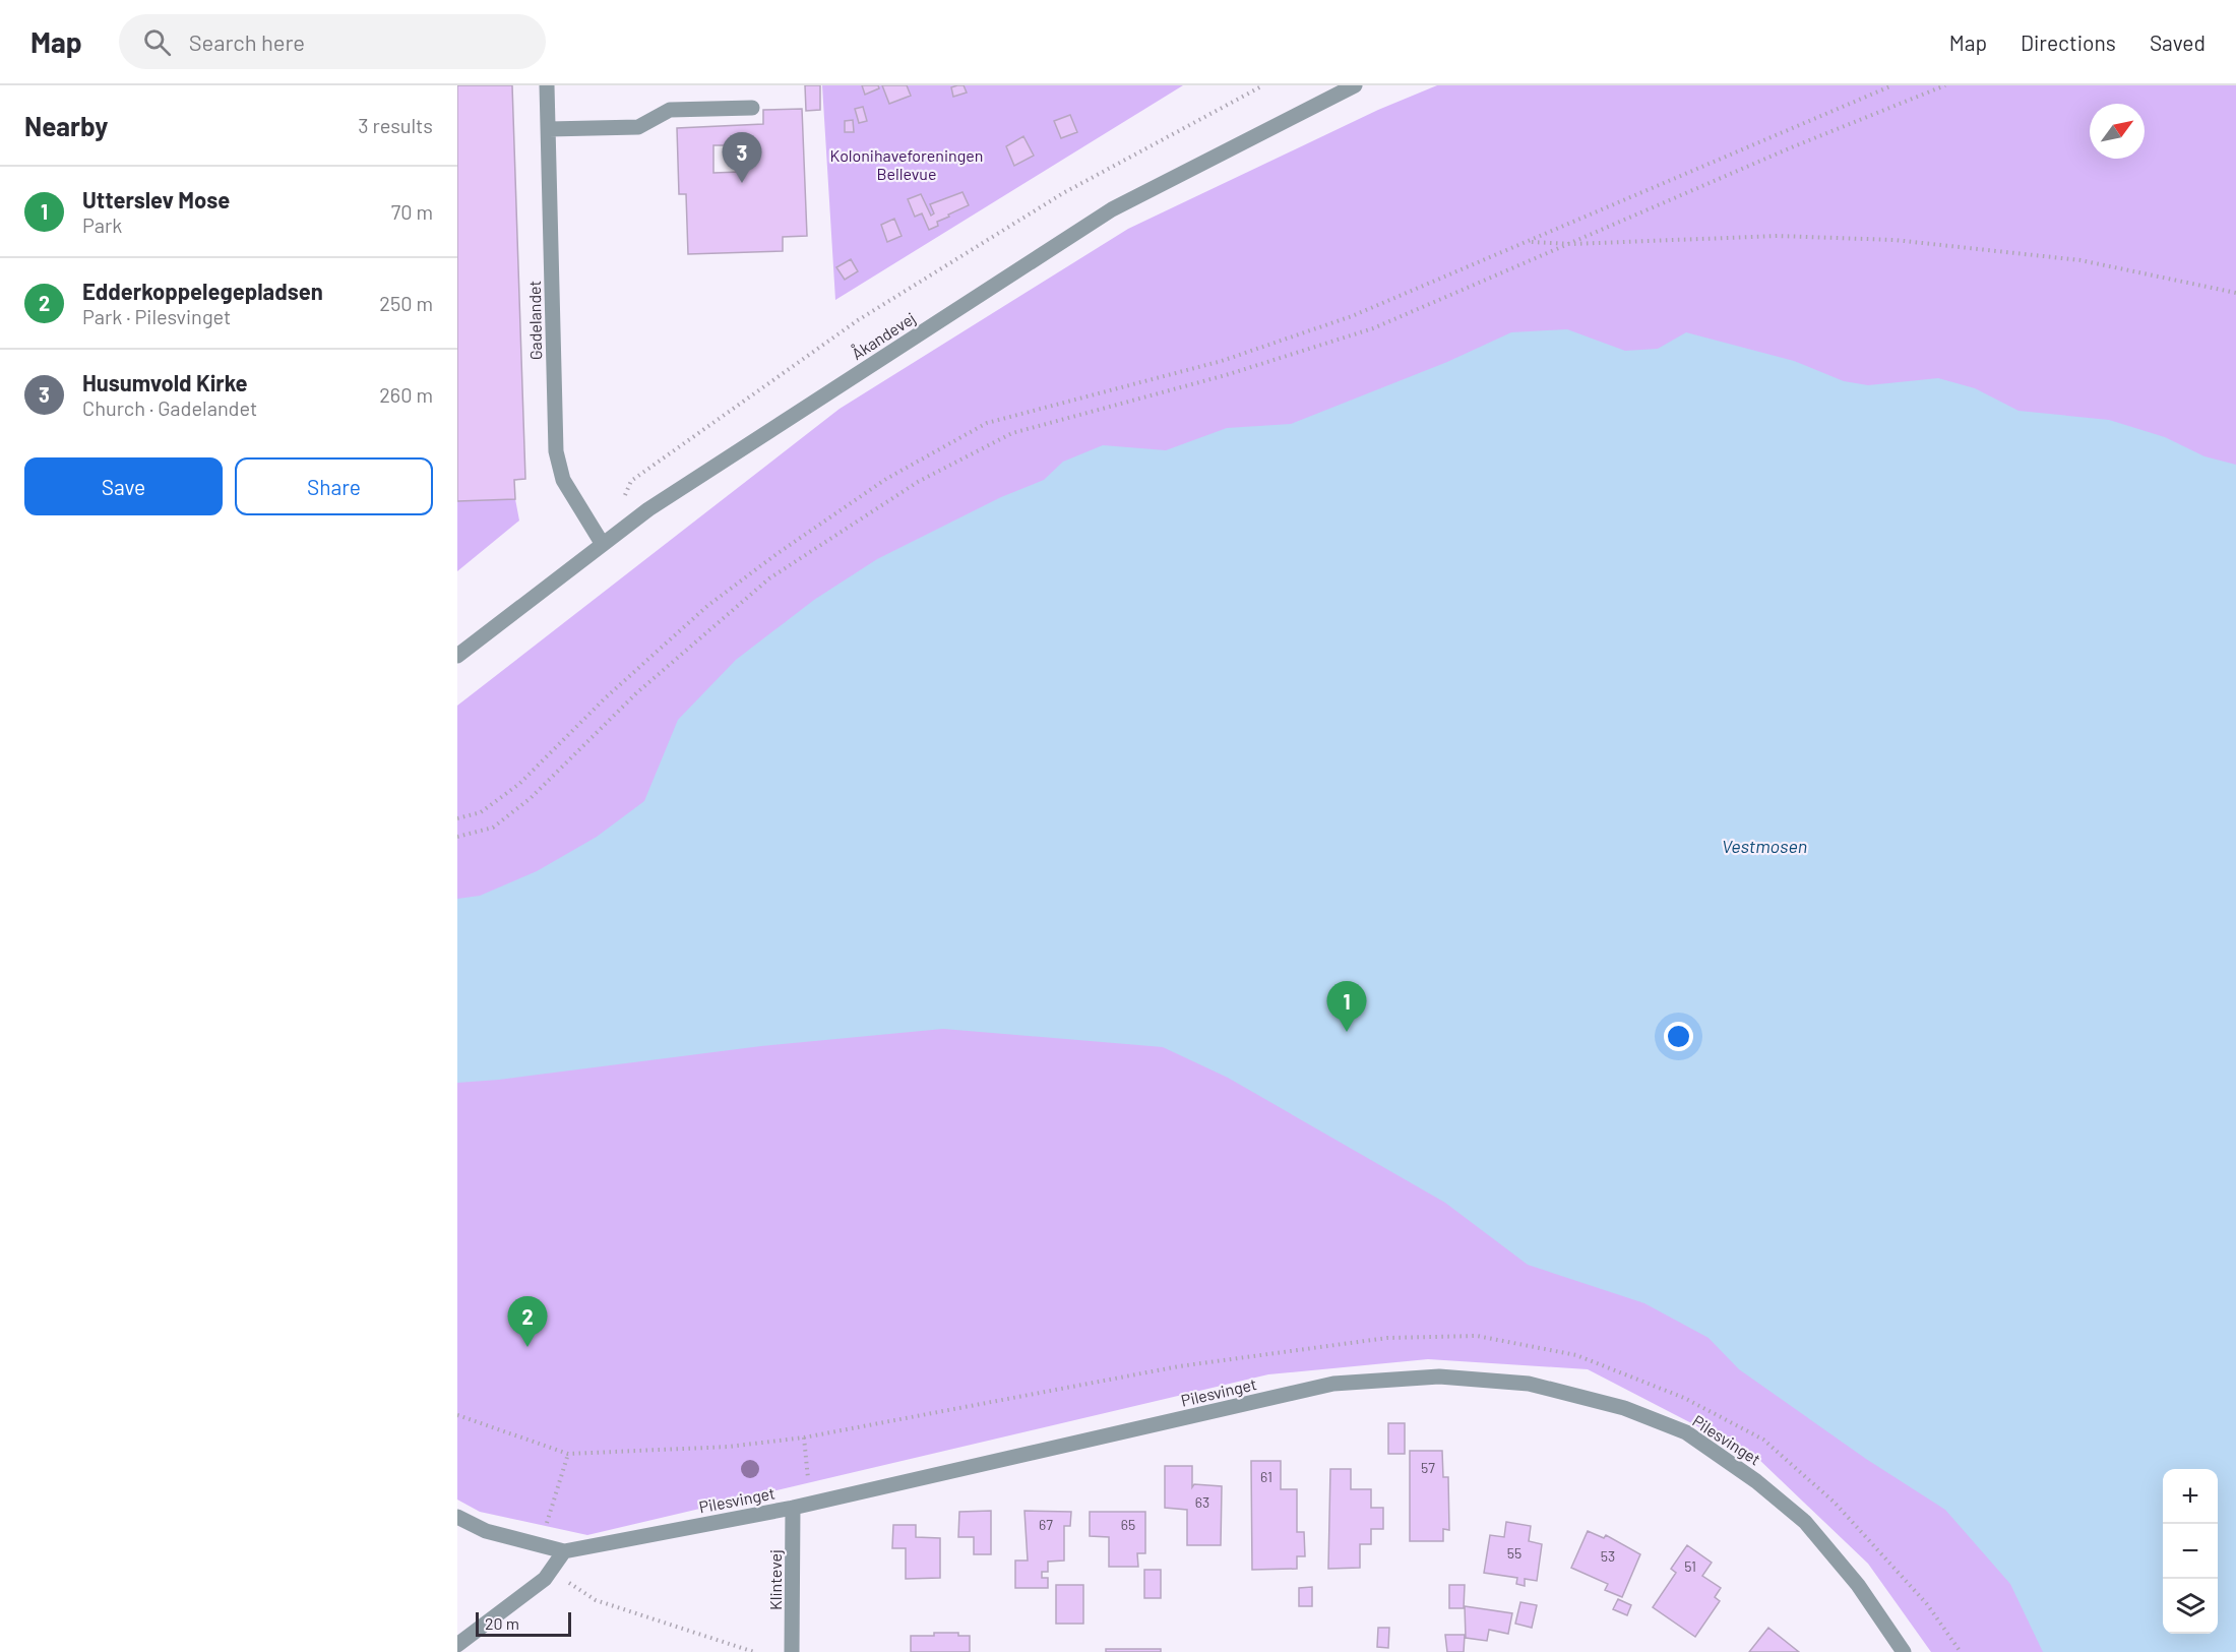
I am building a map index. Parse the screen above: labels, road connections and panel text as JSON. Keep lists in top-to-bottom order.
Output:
{
  "streets": {
    "street": [
      "Gadelandet",
      "Åkandevej",
      "Pilesvinget",
      "Klintevej"
    ]
  },
  "crossings": [
    ["Gadelandet", "Åkandevej"],
    ["Pilesvinget", "Klintevej"]
  ],
  "water": ["Vestmosen"],
  "parks": ["Kolonihaveforeningen Bellevue"],
  "house_numbers": [
    "57",
    "61",
    "63",
    "67",
    "65",
    "55",
    "53",
    "51"
  ],
  "scale_bar": "20 m",
  "north": "top right",
  "page": {
    "header": "Map",
    "search": "Search here",
    "nav": ["Map", "Directions", "Saved"],
    "heading": ["Nearby", "3 results"],
    "pins": ["3", "1", "2"],
    "list": [
      {
        "mark": "1",
        "name": "Utterslev Mose",
        "note": "Park",
        "value": "70 m"
      },
      {
        "mark": "2",
        "name": "Edderkoppelegepladsen",
        "note": "Park · Pilesvinget",
        "value": "250 m"
      },
      {
        "mark": "3",
        "name": "Husumvold Kirke",
        "note": "Church · Gadelandet",
        "value": "260 m"
      }
    ],
    "buttons": ["Save", "Share"],
    "map_buttons": ["+", "−"],
    "scale": "20 m"
  }
}
